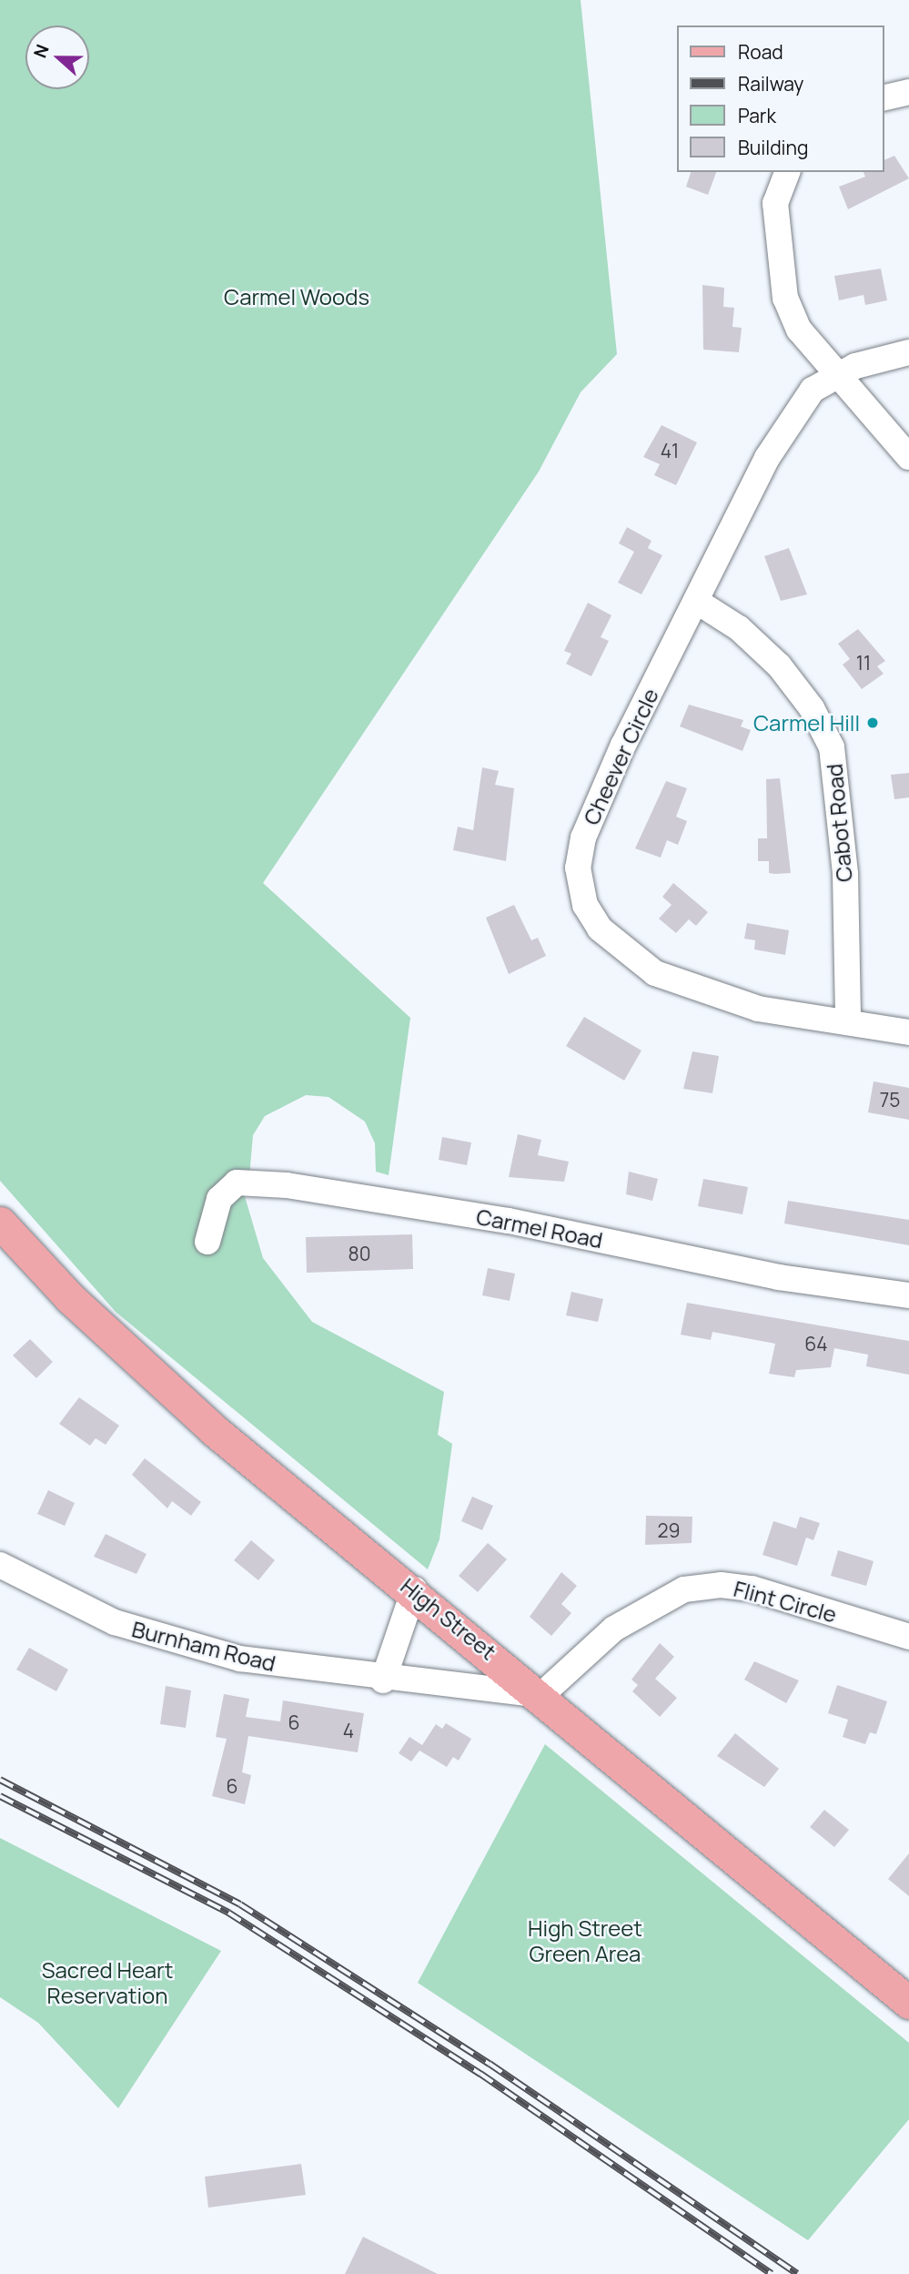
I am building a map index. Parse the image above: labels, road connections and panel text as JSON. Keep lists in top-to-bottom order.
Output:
{
  "streets": {
    "main road": ["High Street"],
    "street": [
      "Cheever Circle",
      "Cabot Road",
      "Carmel Road",
      "Flint Circle",
      "Burnham Road"
    ]
  },
  "crossings": [
    ["Cheever Circle", "Cabot Road"],
    ["Flint Circle", "High Street"],
    ["Flint Circle", "Burnham Road"],
    ["High Street", "Burnham Road"]
  ],
  "parks": ["Carmel Woods", "High Street Green Area", "Sacred Heart Reservation"],
  "places": ["Carmel Hill"],
  "house_numbers": [
    "41",
    "11",
    "75",
    "80",
    "64",
    "29",
    "6",
    "4",
    "6"
  ],
  "legend": [
    "Road",
    "Railway",
    "Park",
    "Building"
  ],
  "north": "left"
}
